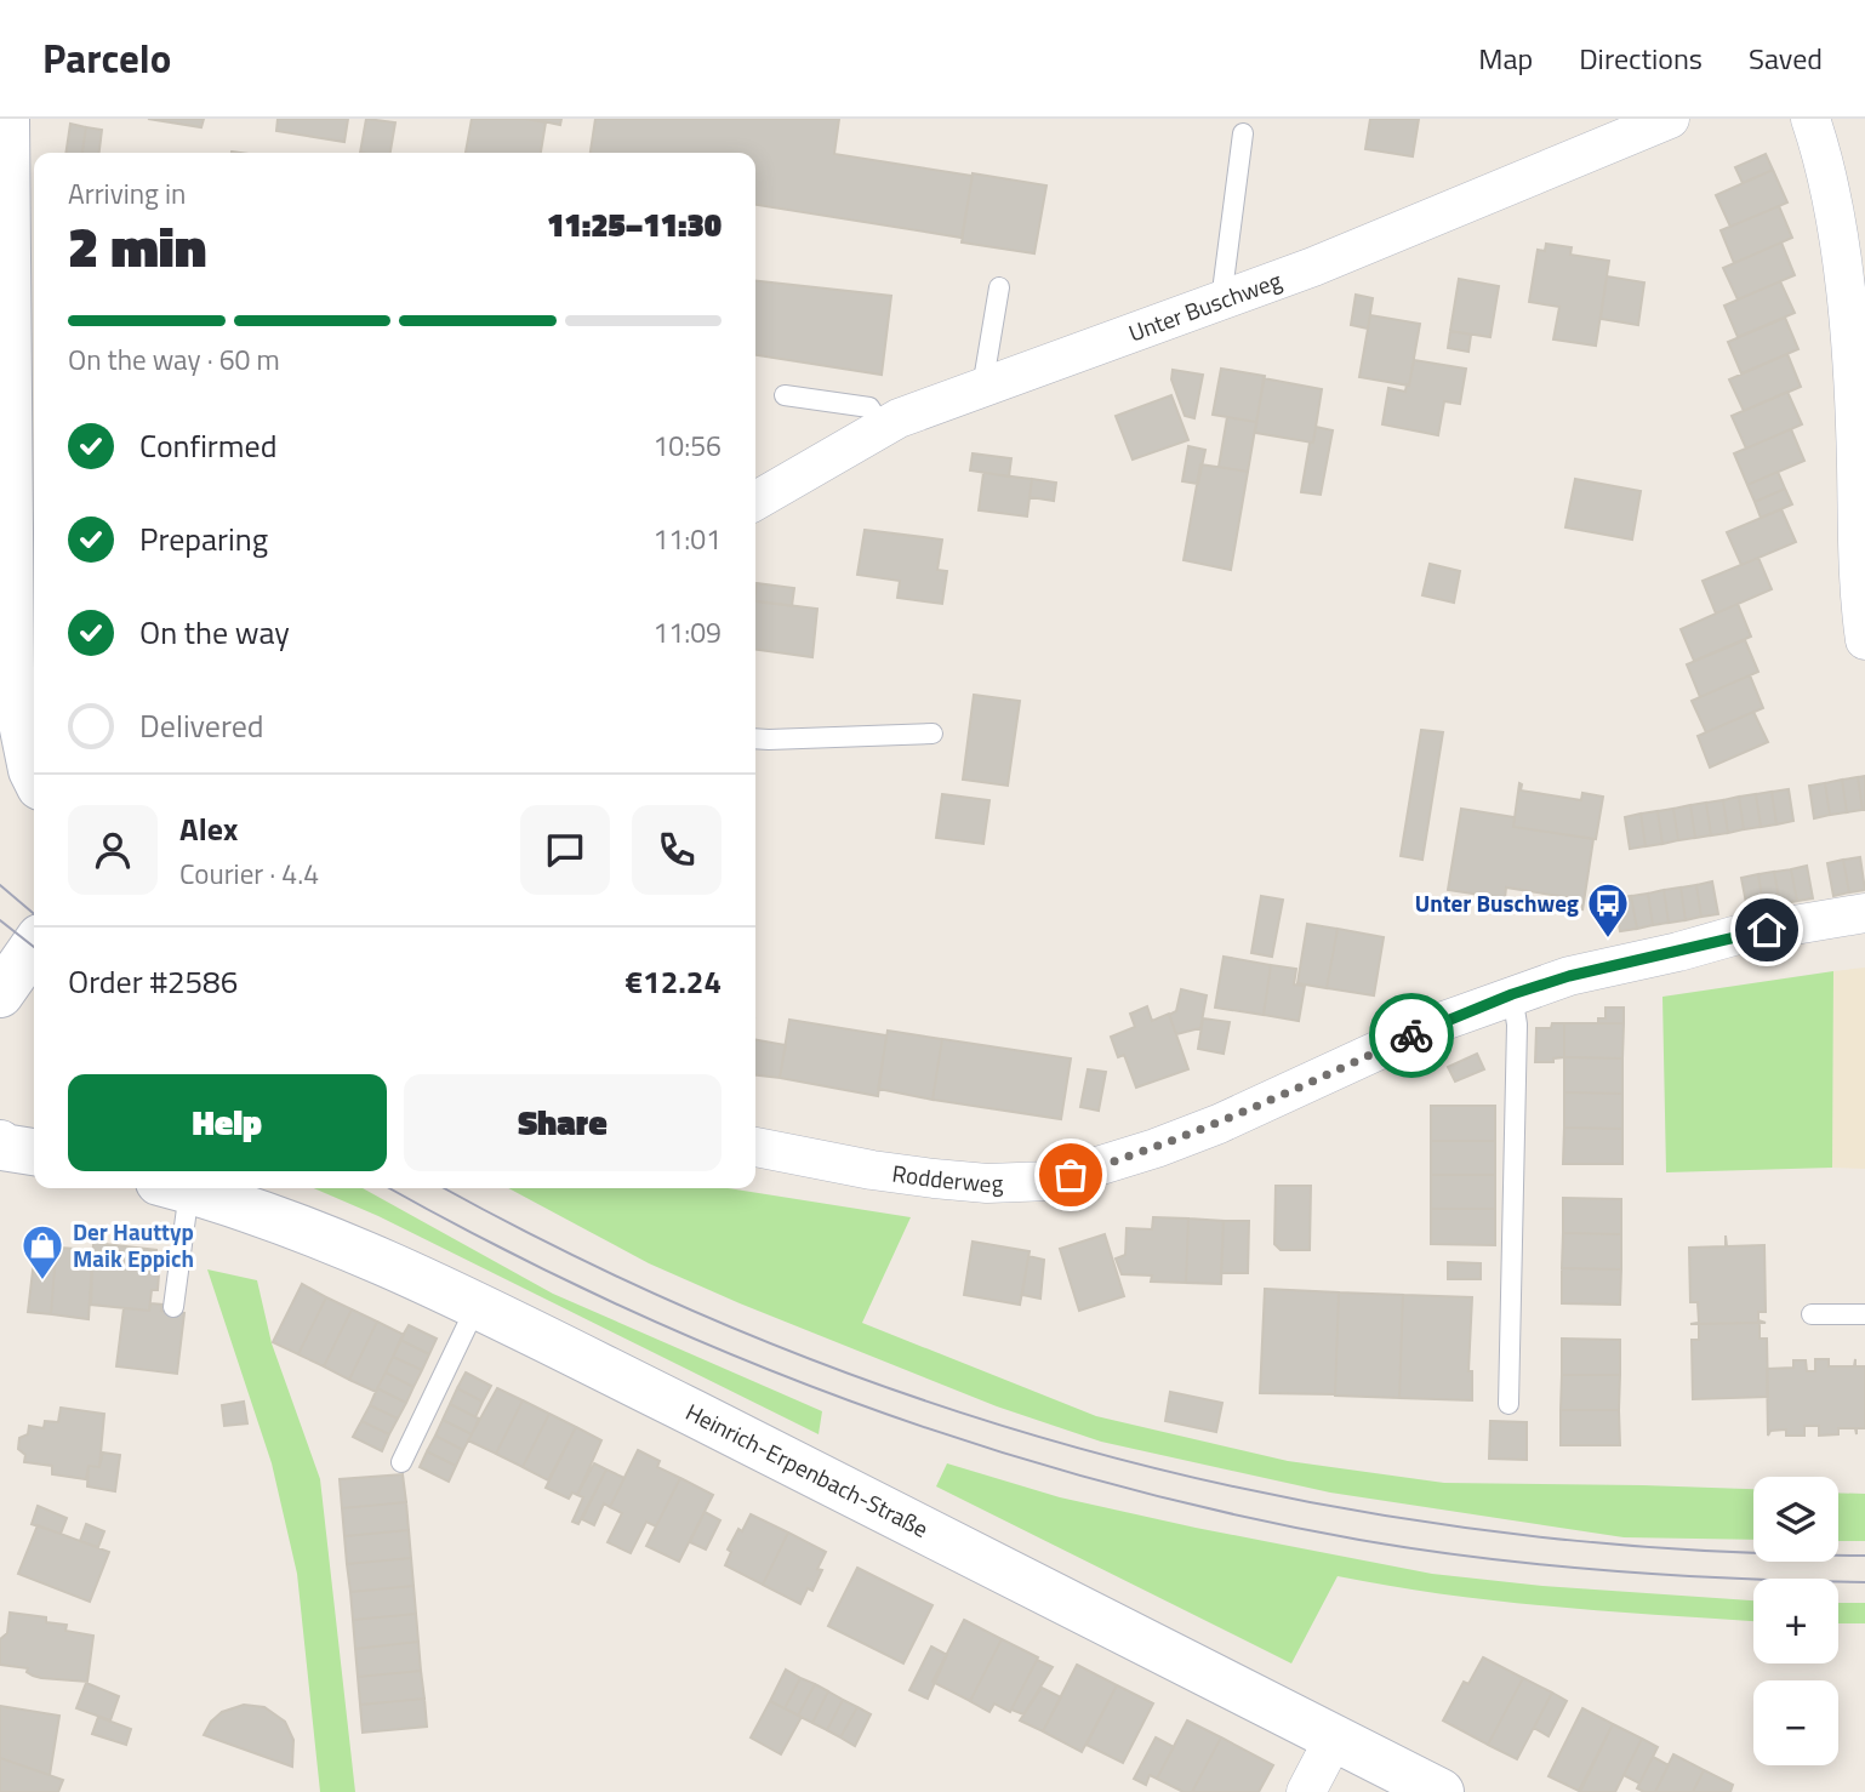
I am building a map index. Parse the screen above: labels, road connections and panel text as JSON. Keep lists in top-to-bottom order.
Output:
{
  "streets": {
    "street": ["Unter Buschweg", "Rodderweg", "Heinrich-Erpenbach-Straße"]
  },
  "places": {
    "bus stop": ["Unter Buschweg"],
    "shop": ["Der Hauttyp Maik Eppich"]
  },
  "page": {
    "header": "Parcelo",
    "nav": ["Map", "Directions", "Saved"],
    "heading": ["2 min", "Arriving in", "11:25–11:30"],
    "panel": [
      "Alex",
      "Courier · 4.4",
      "Order #2586",
      "€12.24"
    ],
    "bar": "On the way · 60 m",
    "list": [
      ["Confirmed", "10:56"],
      ["Preparing", "11:01"],
      ["On the way", "11:09"],
      "Delivered"
    ],
    "buttons": ["Help", "Share"],
    "map_buttons": ["+", "−"]
  }
}
